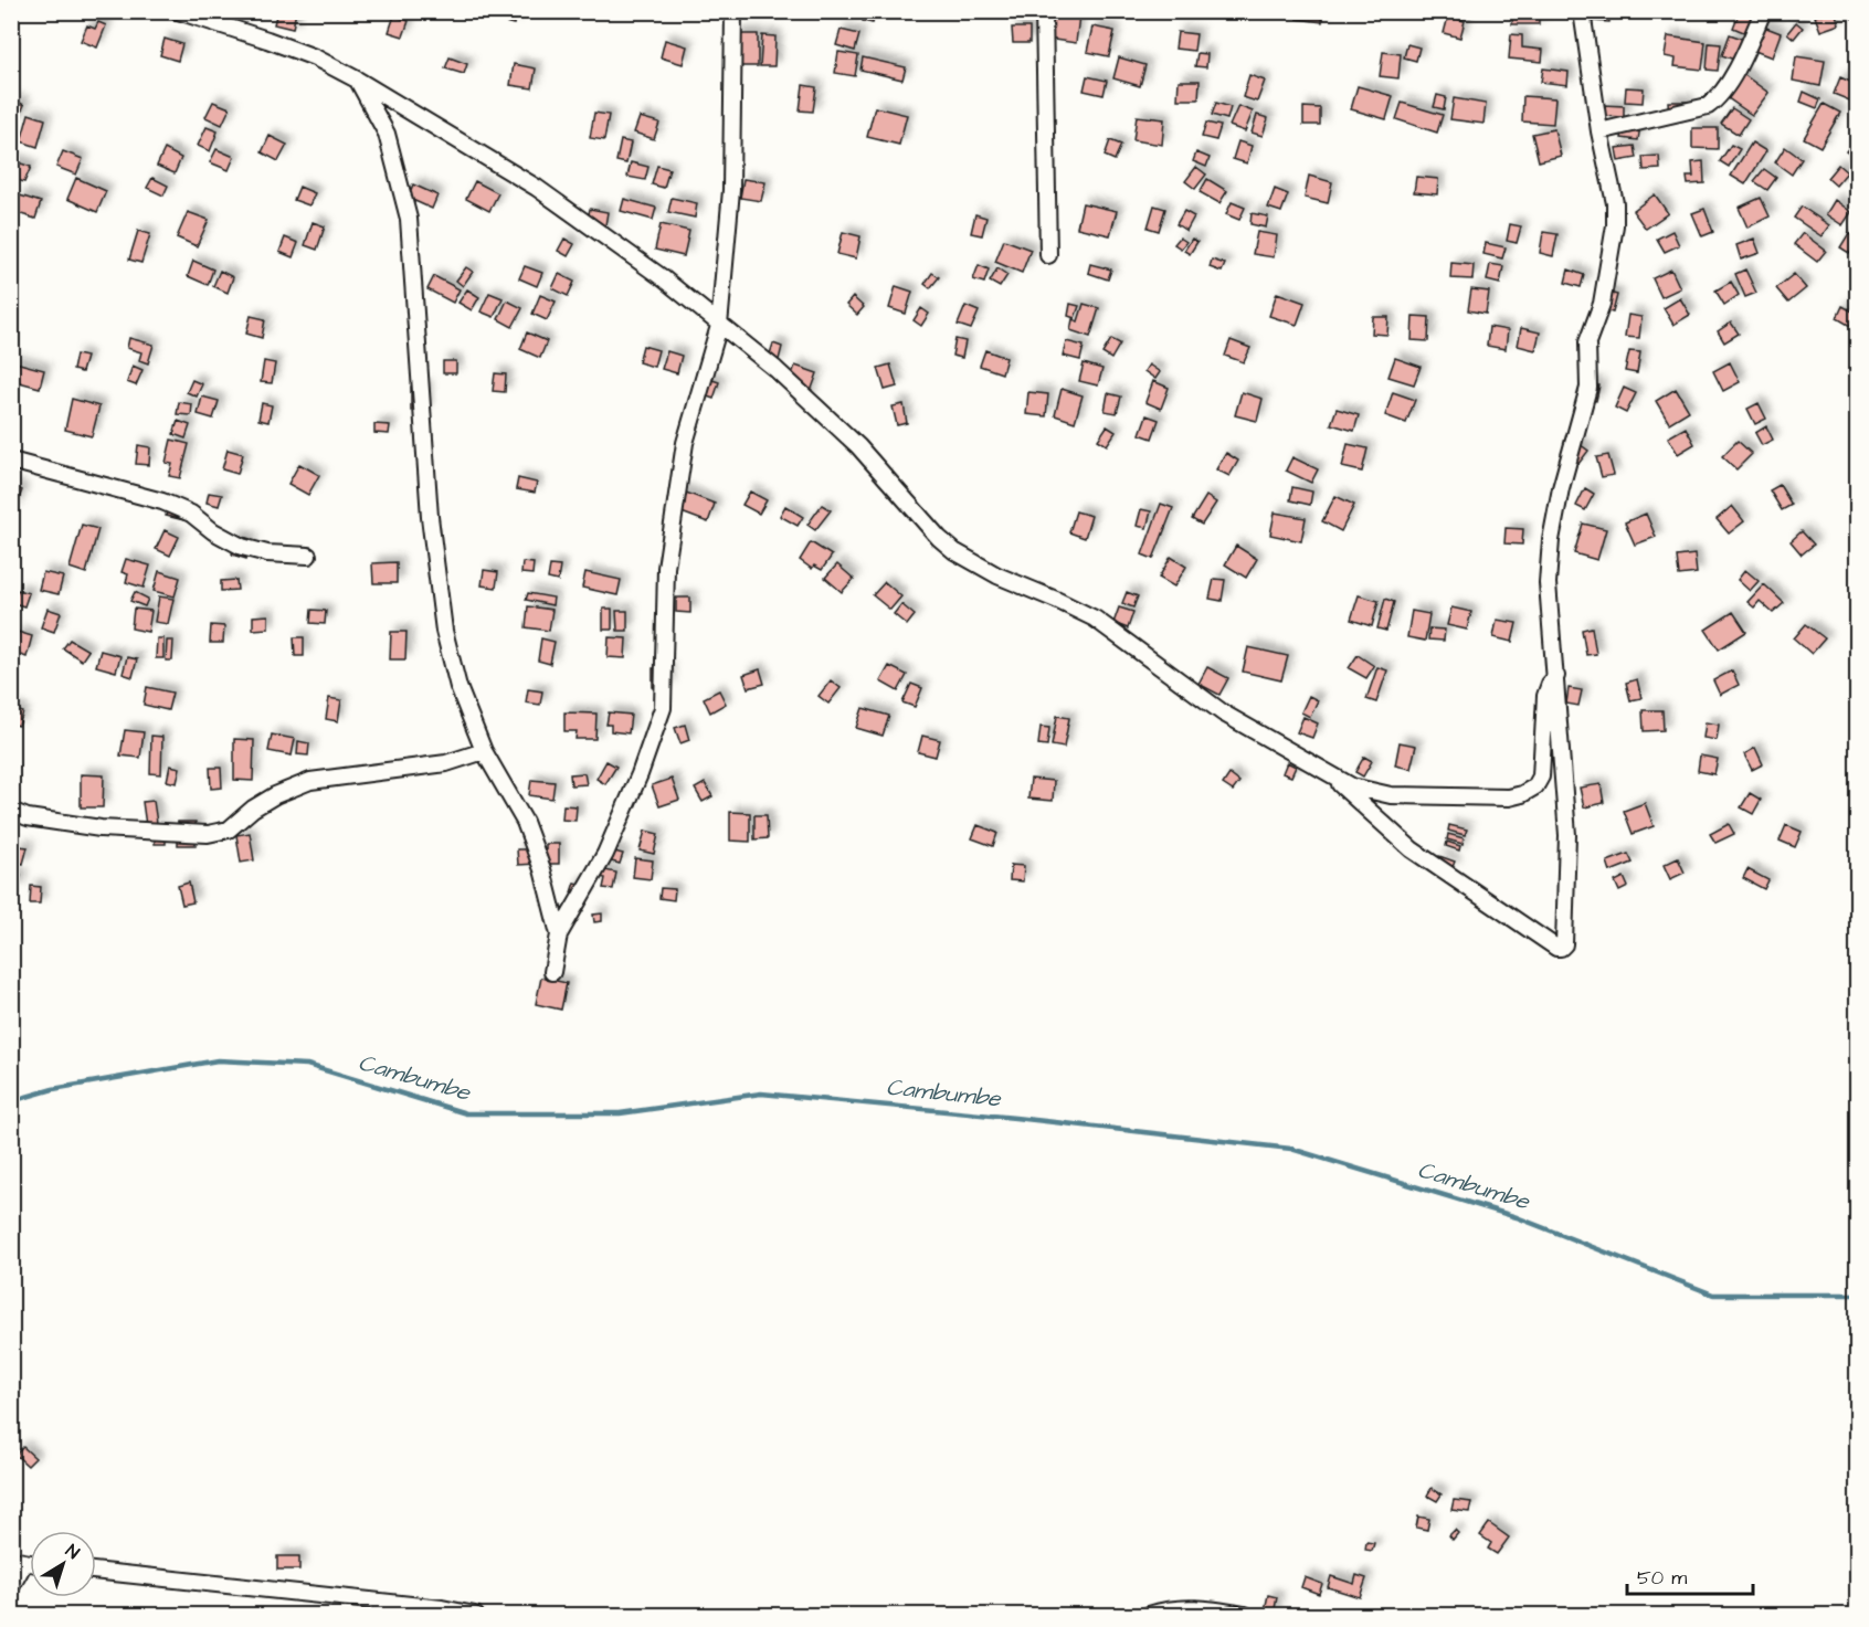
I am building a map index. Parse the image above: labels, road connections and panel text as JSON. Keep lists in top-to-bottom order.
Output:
{
  "water": ["Cambumbe"],
  "scale_bar": "50 m",
  "north": "top right"
}
